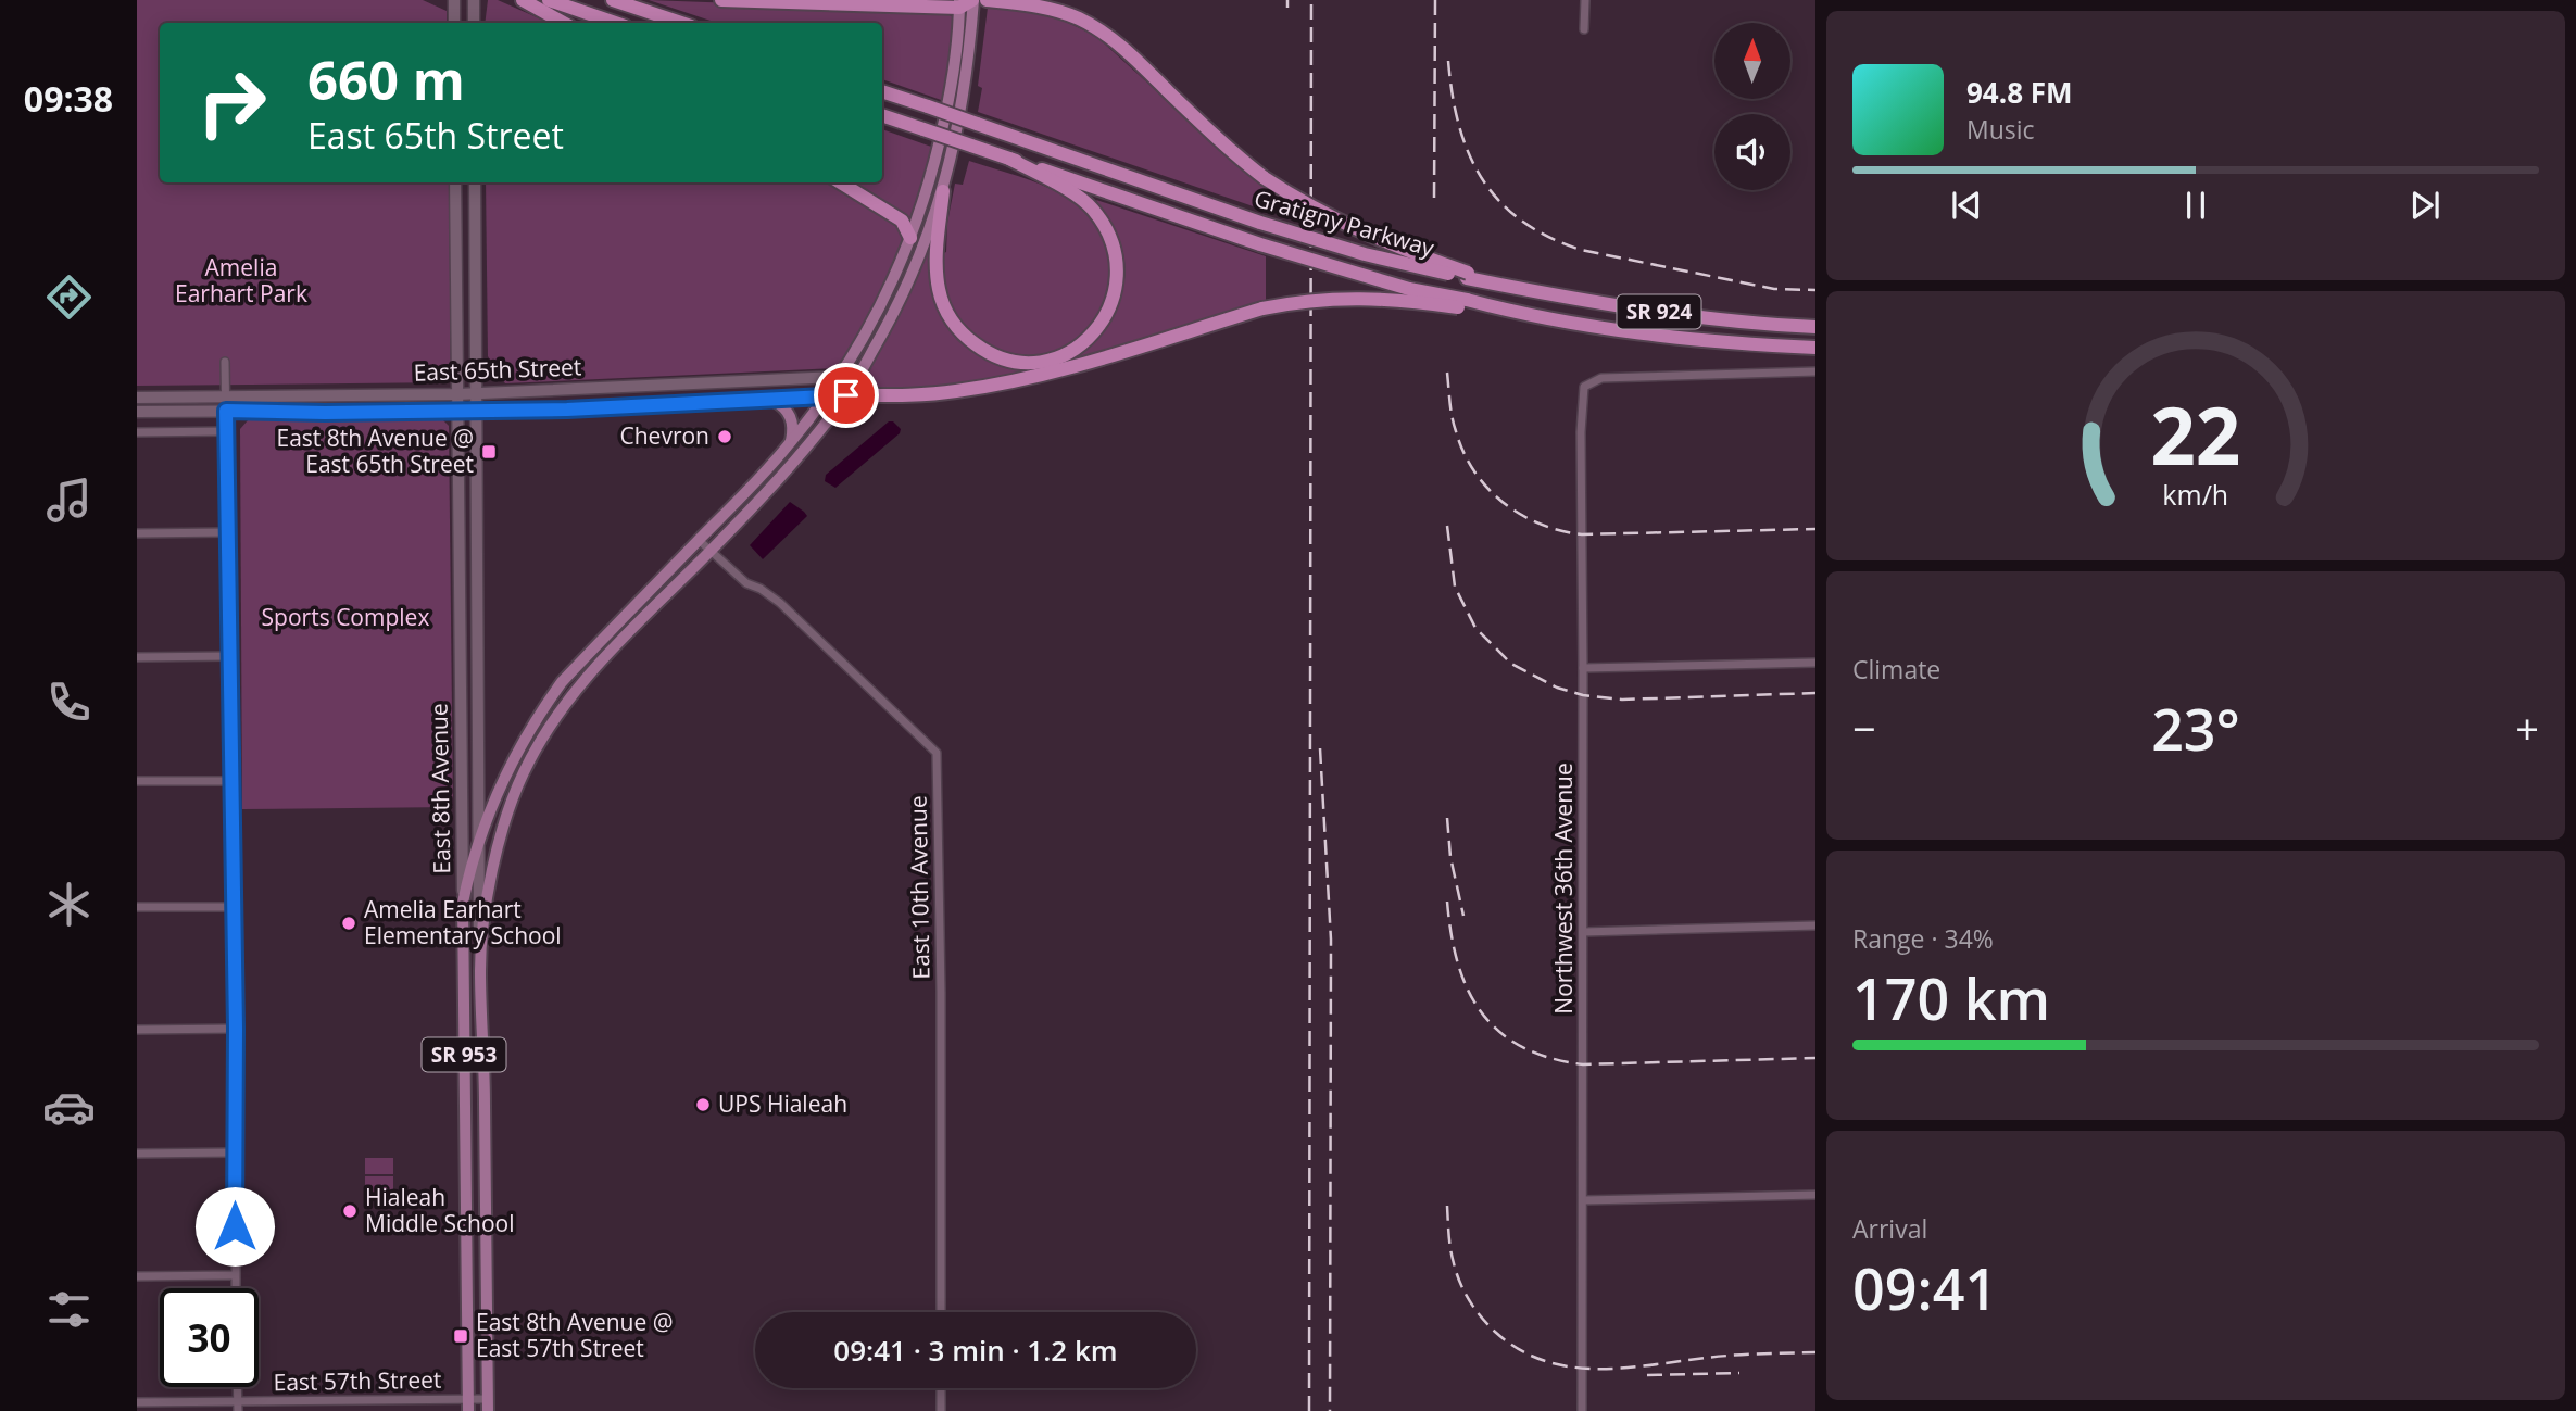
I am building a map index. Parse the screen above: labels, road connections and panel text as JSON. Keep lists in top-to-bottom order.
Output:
{
  "streets": {
    "highway": ["Gratigny Parkway", "SR 924"],
    "main road": ["East 65th Street", "East 8th Avenue", "SR 953"],
    "street": ["East 10th Avenue", "Northwest 36th Avenue", "East 57th Street"]
  },
  "crossings": [
    ["Gratigny Parkway", "SR 924"],
    ["East 65th Street", "East 8th Avenue"],
    ["East 65th Street", "SR 953"],
    ["East 8th Avenue", "SR 953"],
    ["East 8th Avenue", "East 57th Street"]
  ],
  "parks": ["Amelia Earhart Park", "Sports Complex"],
  "places": {
    "other": [
      "Chevron",
      "Amelia Earhart Elementary School",
      "UPS Hialeah",
      "Hialeah Middle School"
    ],
    "transit": ["East 8th Avenue @ East 65th Street", "East 8th Avenue @ East 57th Street"]
  },
  "north": "top",
  "page": {
    "tabs": "09:38",
    "turn": ["660 m", "East 65th Street"],
    "song": ["94.8 FM", "Music"],
    "tile": [
      "Climate",
      ["Range · 34%", "170 km"],
      ["Arrival", "09:41"]
    ],
    "heat": ["−", "23°", "+"],
    "limit": "30",
    "trip": "09:41 · 3 min · 1.2 km",
    "gauge": ["22", "km/h"]
  }
}
